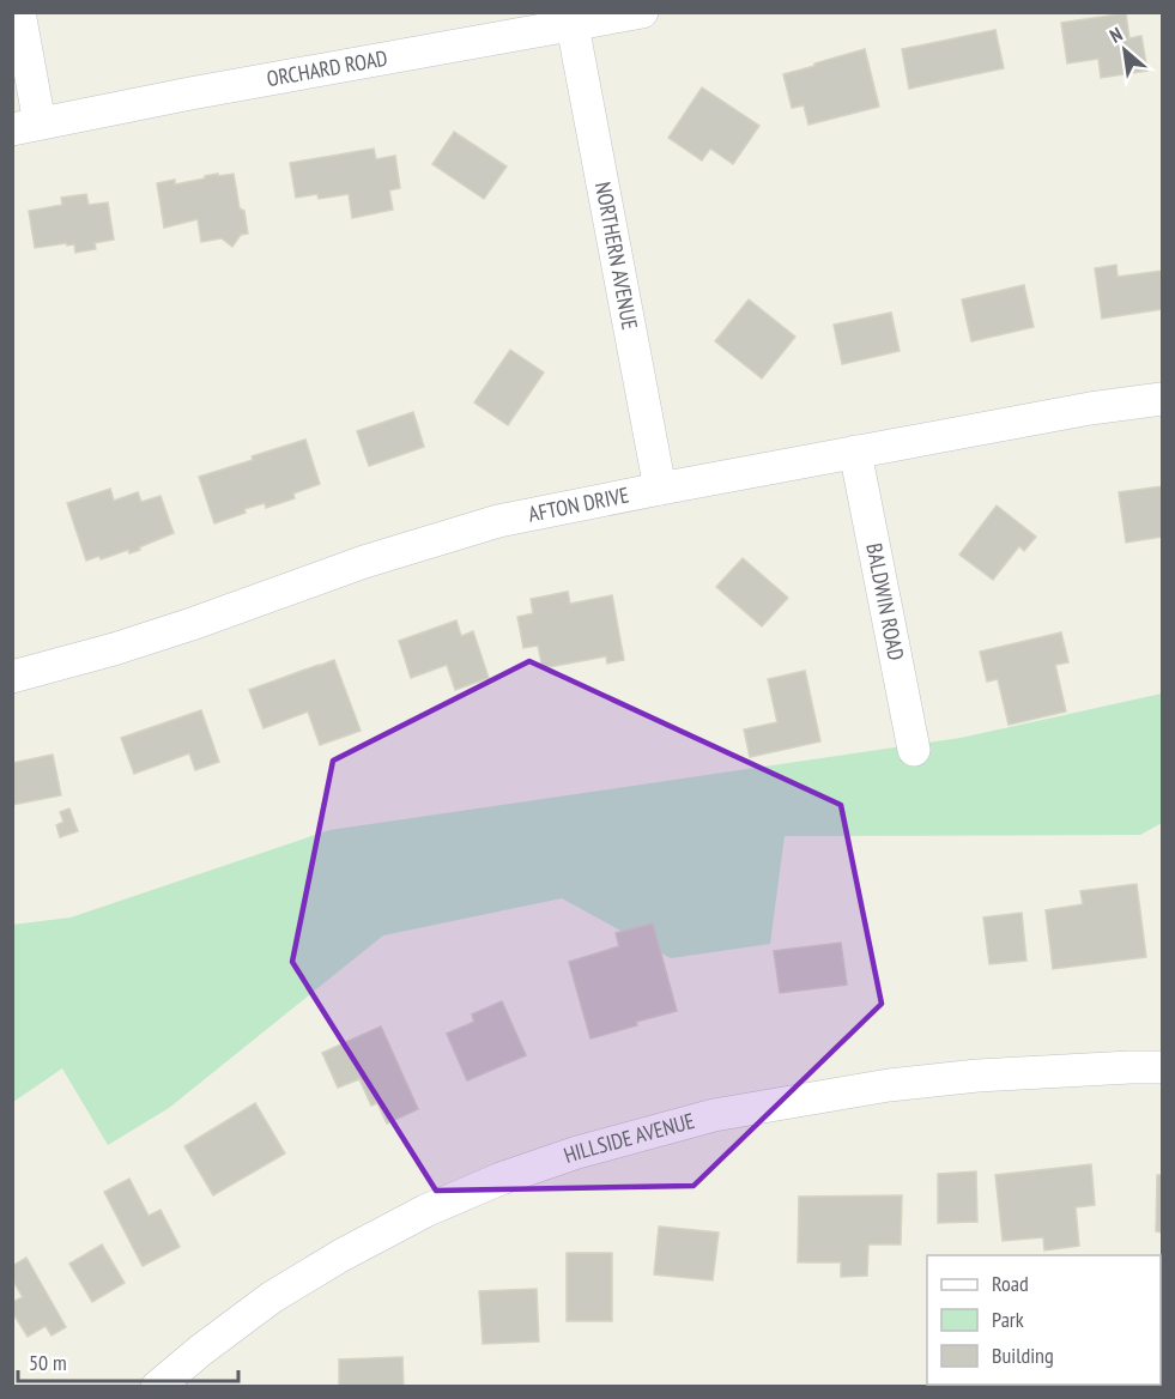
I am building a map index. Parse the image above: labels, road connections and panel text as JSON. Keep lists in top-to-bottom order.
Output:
{
  "streets": {
    "street": [
      "ORCHARD ROAD",
      "NORTHERN AVENUE",
      "AFTON DRIVE",
      "BALDWIN ROAD",
      "HILLSIDE AVENUE"
    ]
  },
  "crossings": [
    ["ORCHARD ROAD", "NORTHERN AVENUE"],
    ["NORTHERN AVENUE", "AFTON DRIVE"],
    ["AFTON DRIVE", "BALDWIN ROAD"]
  ],
  "legend": ["Road", "Park", "Building"],
  "scale_bar": "50 m",
  "north": "top left"
}
